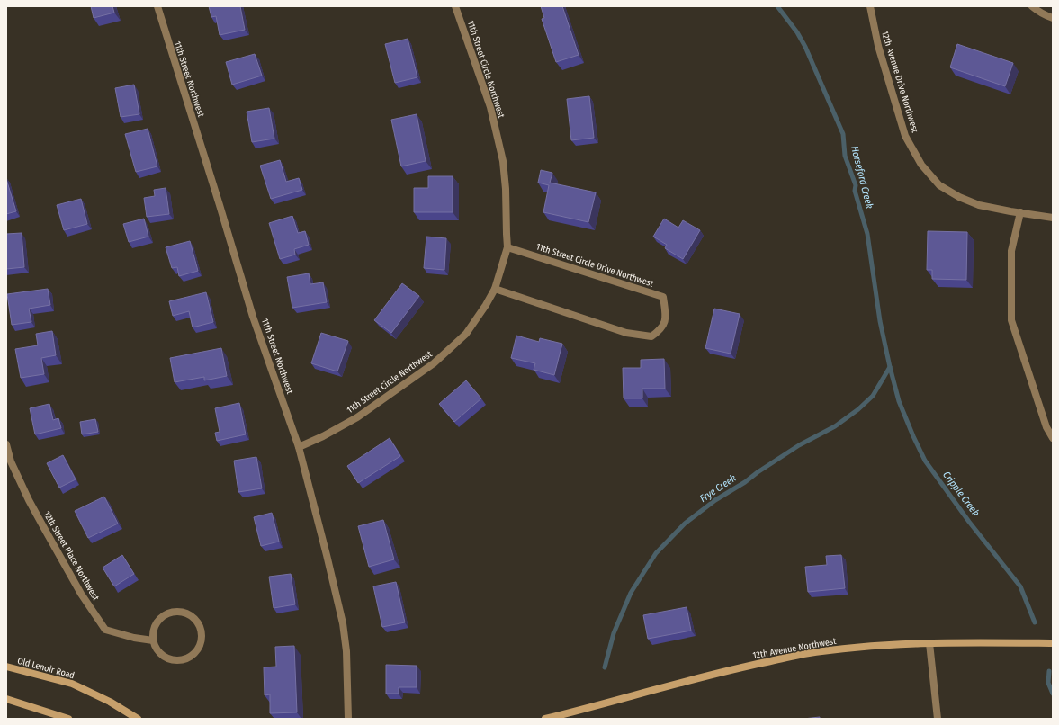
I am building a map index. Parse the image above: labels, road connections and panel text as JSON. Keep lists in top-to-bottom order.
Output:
{
  "streets": {
    "main road": ["12th Avenue Northwest", "Old Lenoir Road"],
    "street": [
      "11th Street Circle Northwest",
      "11th Street Northwest",
      "12th Avenue Drive Northwest",
      "11th Street Circle Drive Northwest",
      "12th Street Place Northwest"
    ]
  },
  "crossings": [
    ["11th Street Circle Northwest", "11th Street Northwest"],
    ["11th Street Circle Northwest", "11th Street Circle Drive Northwest"]
  ],
  "water": ["Horseford Creek", "Frye Creek", "Cripple Creek"]
}
